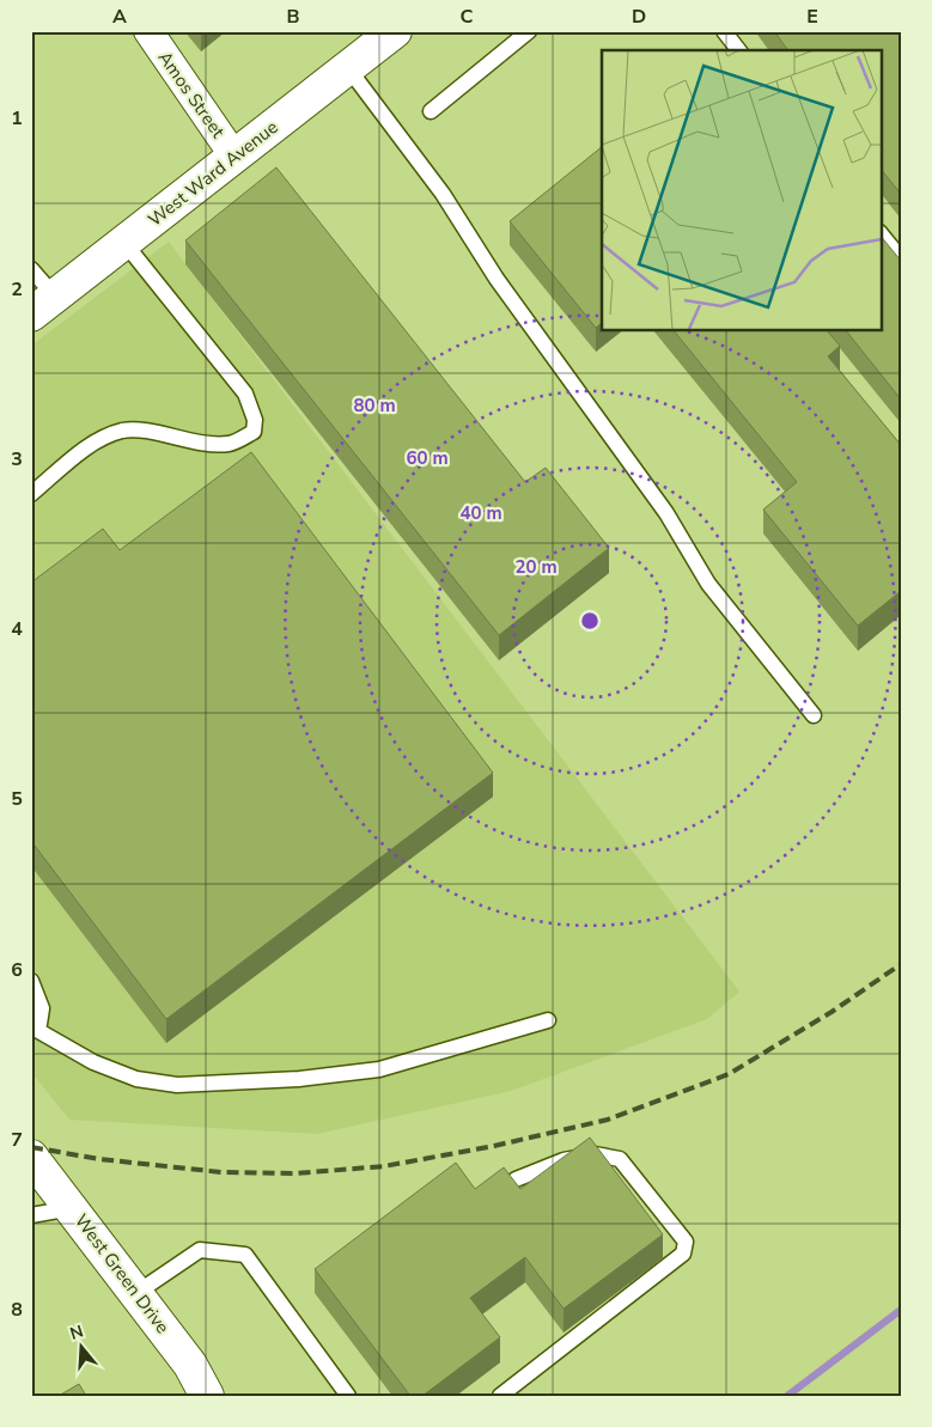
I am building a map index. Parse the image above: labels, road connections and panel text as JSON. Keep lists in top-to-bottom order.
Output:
{
  "streets": {
    "street": ["Amos Street", "West Ward Avenue", "West Green Drive"]
  },
  "crossings": [
    ["Amos Street", "West Ward Avenue"]
  ],
  "north": "top",
  "grid": {
    "columns": [
      "A",
      "B",
      "C",
      "D",
      "E"
    ],
    "rows": [
      "1",
      "2",
      "3",
      "4",
      "5",
      "6",
      "7",
      "8"
    ]
  },
  "rings": [
    "80 m",
    "60 m",
    "40 m",
    "20 m"
  ]
}
